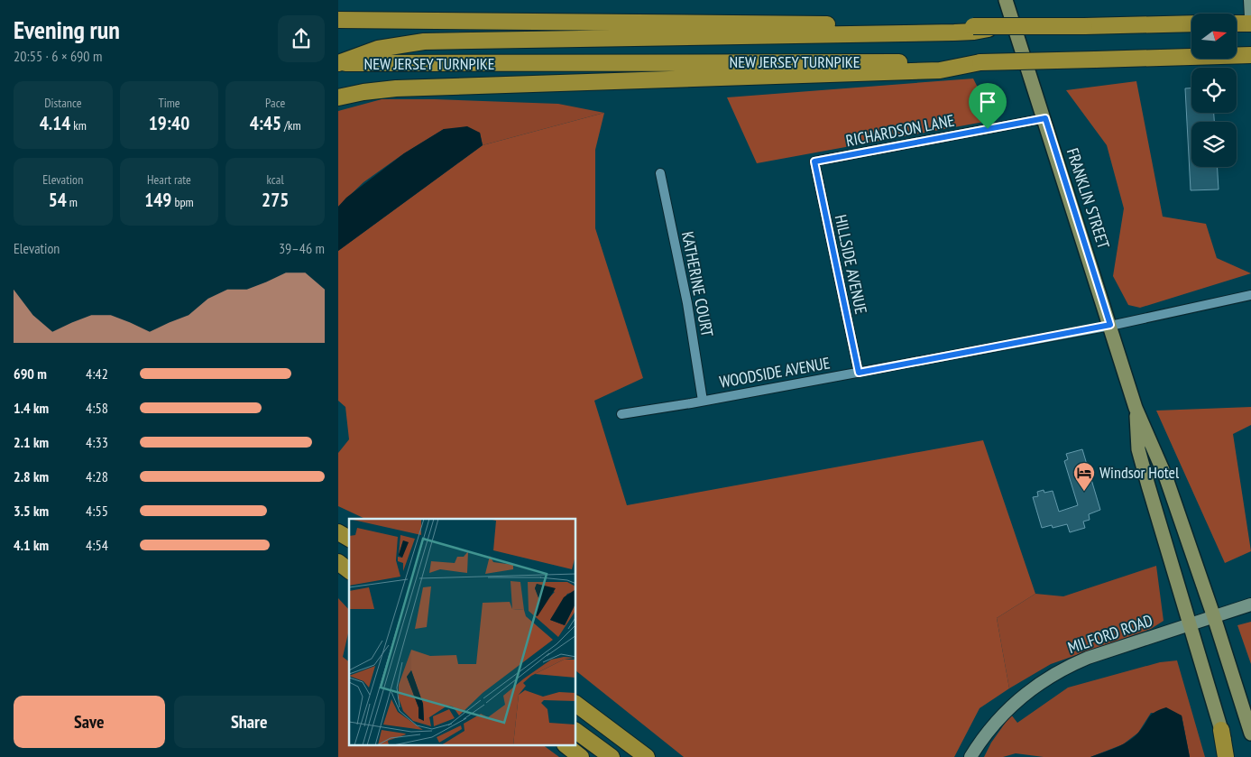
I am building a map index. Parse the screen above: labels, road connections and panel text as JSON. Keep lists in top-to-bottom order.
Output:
{
  "streets": {
    "highway": ["NEW JERSEY TURNPIKE"],
    "main road": ["FRANKLIN STREET"],
    "street": [
      "RICHARDSON LANE",
      "HILLSIDE AVENUE",
      "KATHERINE COURT",
      "WOODSIDE AVENUE",
      "MILFORD ROAD"
    ]
  },
  "crossings": [
    ["RICHARDSON LANE", "FRANKLIN STREET"],
    ["RICHARDSON LANE", "HILLSIDE AVENUE"],
    ["FRANKLIN STREET", "WOODSIDE AVENUE"],
    ["HILLSIDE AVENUE", "WOODSIDE AVENUE"],
    ["KATHERINE COURT", "WOODSIDE AVENUE"]
  ],
  "places": {
    "hotel": ["Windsor Hotel"]
  },
  "north": "right",
  "page": {
    "heading": ["Evening run", "20:55 · 6 × 690 m"],
    "stats": [
      ["Distance", "4.14 km"],
      ["Time", "19:40"],
      ["Pace", "4:45 /km"],
      ["Elevation", "54 m"],
      ["Heart rate", "149 bpm"],
      ["kcal", "275"]
    ],
    "chart": ["Elevation", "39–46 m"],
    "list": [
      {
        "name": "690 m",
        "note": "4:42"
      },
      {
        "name": "1.4 km",
        "note": "4:58"
      },
      {
        "name": "2.1 km",
        "note": "4:33"
      },
      {
        "name": "2.8 km",
        "note": "4:28"
      },
      {
        "name": "3.5 km",
        "note": "4:55"
      },
      {
        "name": "4.1 km",
        "note": "4:54"
      }
    ],
    "buttons": ["Save", "Share"]
  }
}
